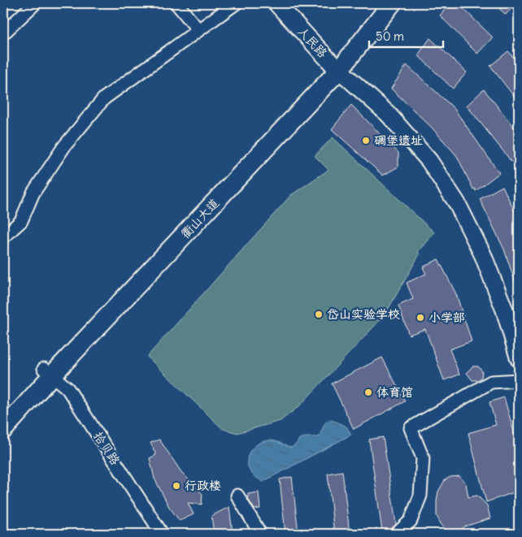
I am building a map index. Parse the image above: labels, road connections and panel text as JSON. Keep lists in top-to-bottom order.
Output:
{
  "streets": {
    "main road": ["衢山大道"],
    "street": ["人民路", "拾贝路"]
  },
  "crossings": [
    ["人民路", "衢山大道"],
    ["衢山大道", "拾贝路"]
  ],
  "places": [
    "碉堡遗址",
    "岱山实验学校",
    "小学部",
    "体育馆",
    "行政楼"
  ],
  "scale_bar": "50 m"
}
